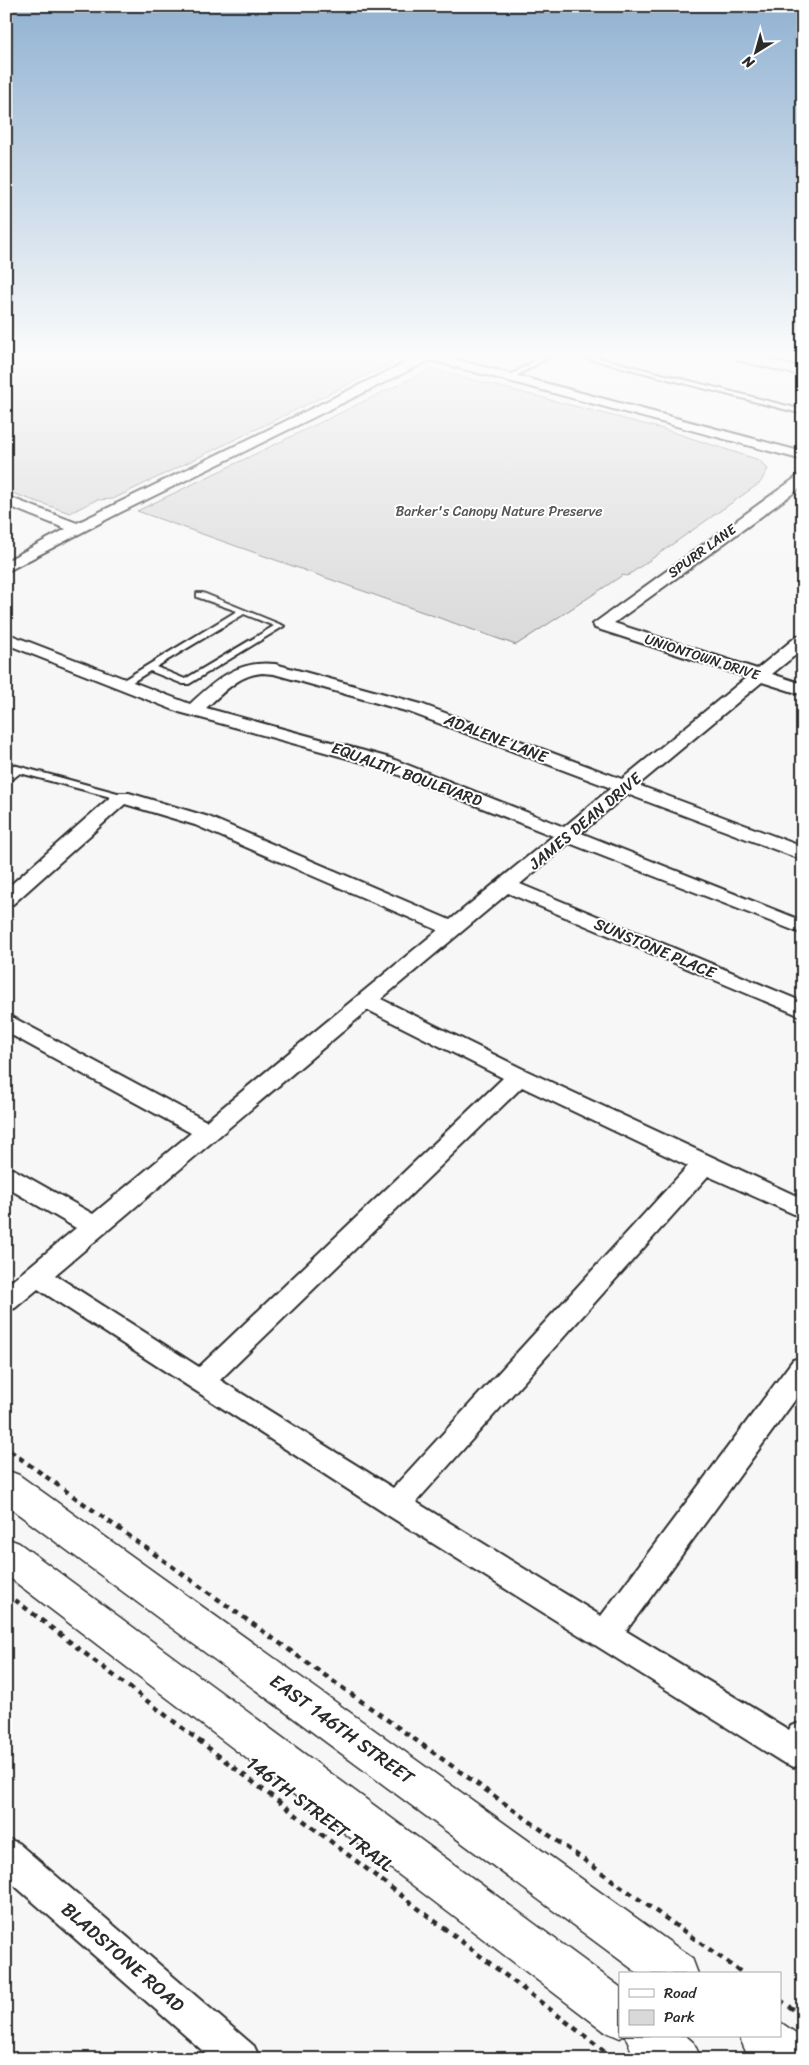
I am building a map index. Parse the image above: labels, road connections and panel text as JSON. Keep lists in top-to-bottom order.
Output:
{
  "streets": {
    "main road": ["EAST 146TH STREET"],
    "street": [
      "SPURR LANE",
      "UNIONTOWN DRIVE",
      "ADALENE LANE",
      "EQUALITY BOULEVARD",
      "JAMES DEAN DRIVE",
      "SUNSTONE PLACE",
      "BLADSTONE ROAD"
    ],
    "path": ["146TH STREET TRAIL"]
  },
  "crossings": [
    ["SPURR LANE", "UNIONTOWN DRIVE"],
    ["UNIONTOWN DRIVE", "JAMES DEAN DRIVE"],
    ["ADALENE LANE", "EQUALITY BOULEVARD"],
    ["ADALENE LANE", "JAMES DEAN DRIVE"],
    ["EQUALITY BOULEVARD", "JAMES DEAN DRIVE"],
    ["JAMES DEAN DRIVE", "SUNSTONE PLACE"]
  ],
  "parks": ["Barker's Canopy Nature Preserve"],
  "legend": ["Road", "Park"],
  "north": "bottom left"
}
